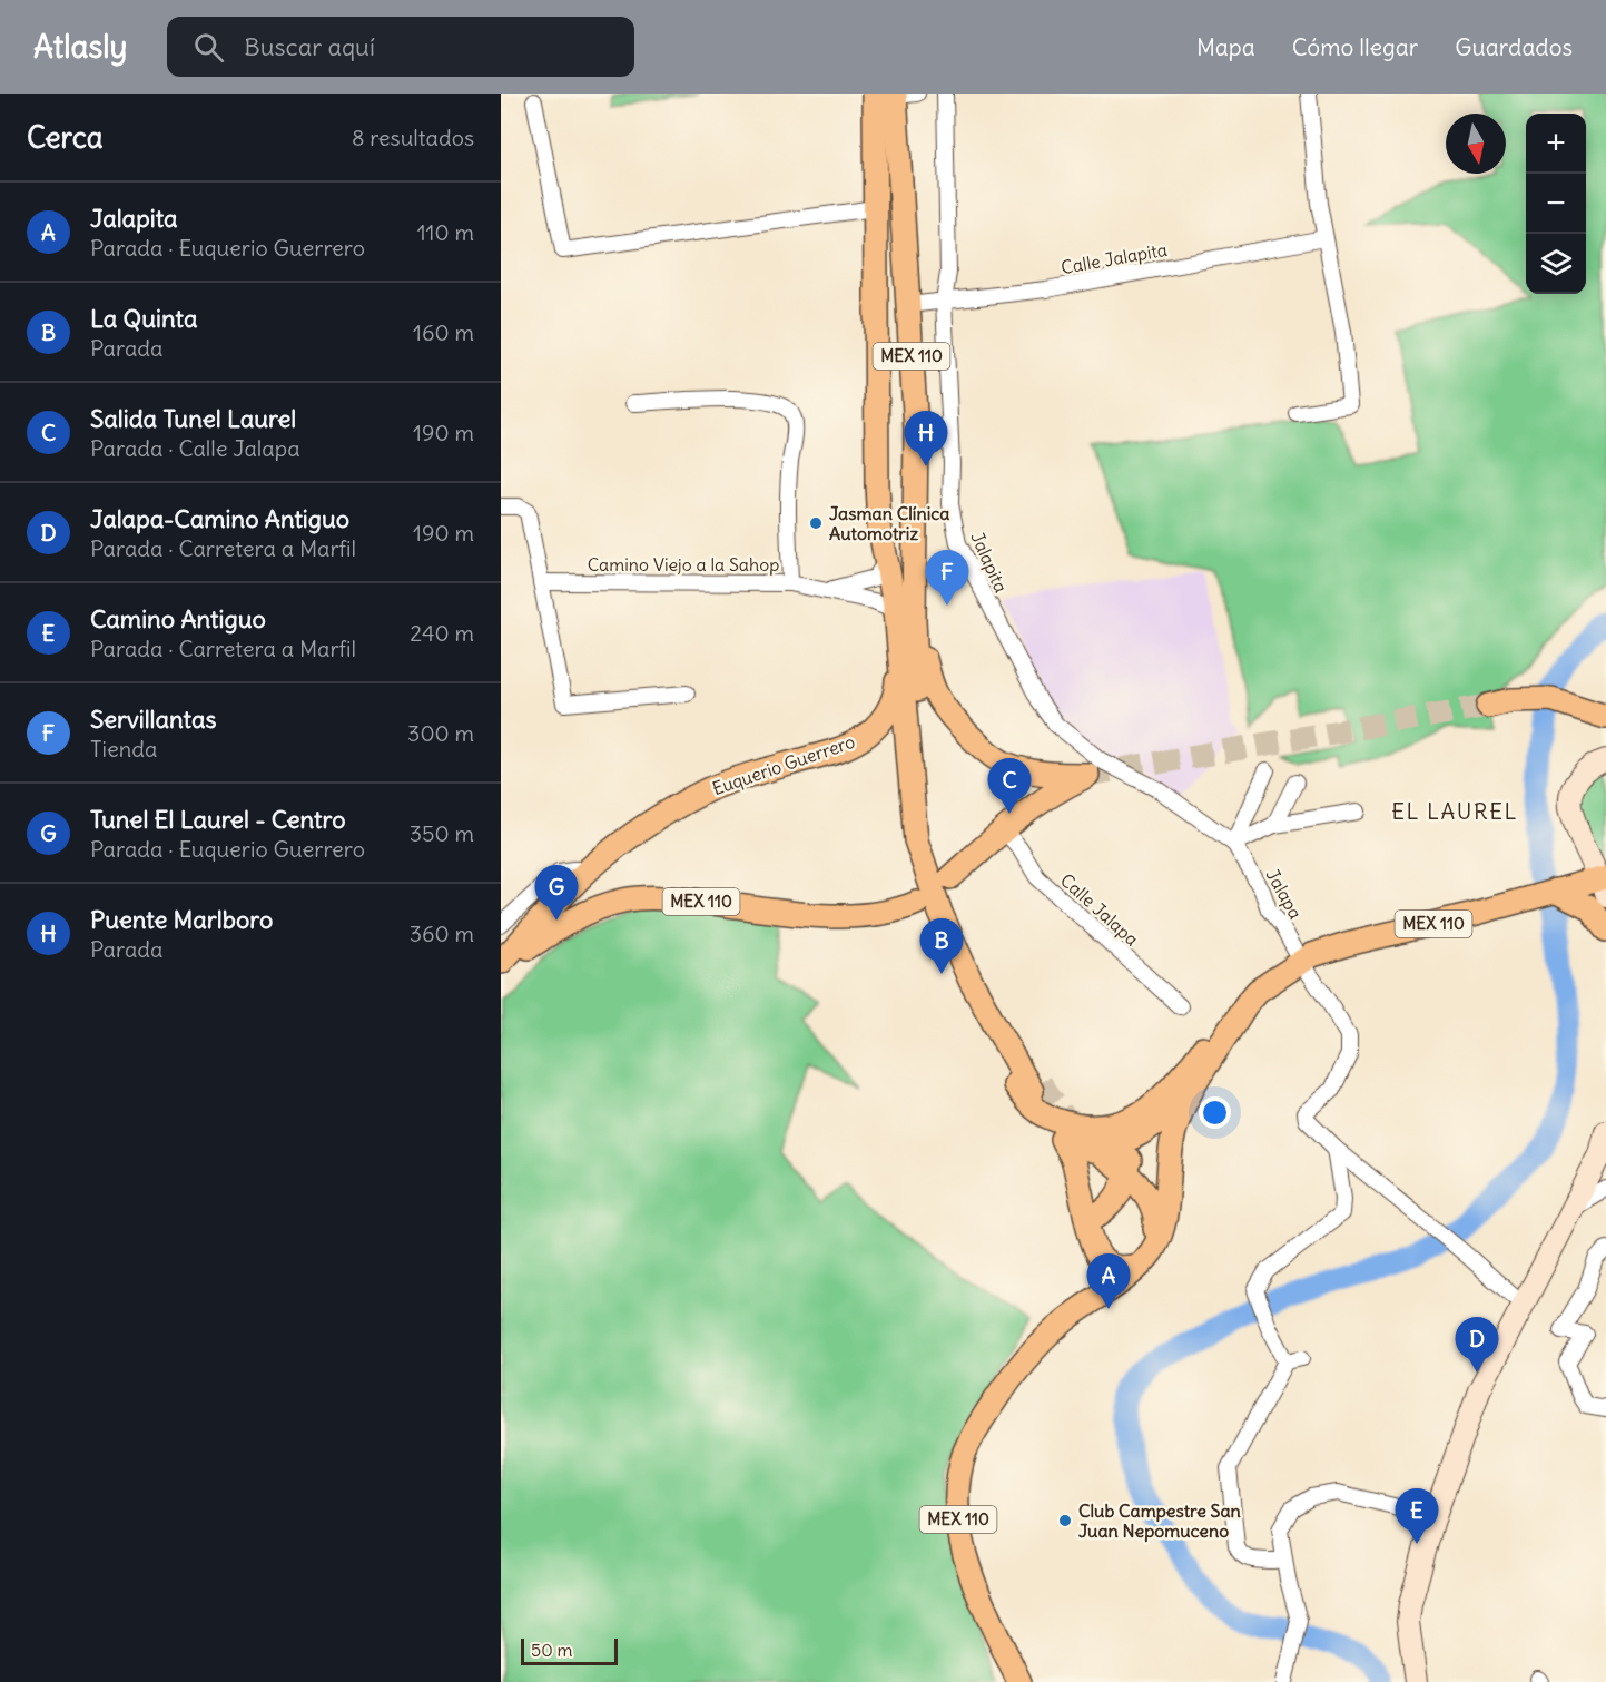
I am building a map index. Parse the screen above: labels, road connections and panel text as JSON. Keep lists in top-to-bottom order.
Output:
{
  "streets": {
    "main road": ["MEX 110", "Euquerio Guerrero"],
    "street": [
      "Calle Jalapita",
      "Jalapita",
      "Camino Viejo a la Sahop",
      "Jalapa",
      "Calle Jalapa"
    ]
  },
  "crossings": [
    ["Calle Jalapita", "MEX 110"],
    ["Calle Jalapita", "Jalapita"],
    ["MEX 110", "Camino Viejo a la Sahop"],
    ["MEX 110", "Euquerio Guerrero"],
    ["MEX 110", "Jalapa"],
    ["Jalapita", "Jalapa"]
  ],
  "districts": ["EL LAUREL"],
  "places": ["Jasman Clínica Automotriz", "Club Campestre San Juan Nepomuceno"],
  "scale_bar": "50 m",
  "north": "bottom",
  "page": {
    "header": "Atlasly",
    "search": "Buscar aquí",
    "nav": ["Mapa", "Cómo llegar", "Guardados"],
    "heading": ["Cerca", "8 resultados"],
    "map_buttons": ["+", "−"],
    "list": [
      {
        "mark": "A",
        "name": "Jalapita",
        "note": "Parada · Euquerio Guerrero",
        "value": "110 m"
      },
      {
        "mark": "B",
        "name": "La Quinta",
        "note": "Parada",
        "value": "160 m"
      },
      {
        "mark": "C",
        "name": "Salida Tunel Laurel",
        "note": "Parada · Calle Jalapa",
        "value": "190 m"
      },
      {
        "mark": "D",
        "name": "Jalapa-Camino Antiguo",
        "note": "Parada · Carretera a Marfil",
        "value": "190 m"
      },
      {
        "mark": "E",
        "name": "Camino Antiguo",
        "note": "Parada · Carretera a Marfil",
        "value": "240 m"
      },
      {
        "mark": "F",
        "name": "Servillantas",
        "note": "Tienda",
        "value": "300 m"
      },
      {
        "mark": "G",
        "name": "Tunel El Laurel - Centro",
        "note": "Parada · Euquerio Guerrero",
        "value": "350 m"
      },
      {
        "mark": "H",
        "name": "Puente Marlboro",
        "note": "Parada",
        "value": "360 m"
      }
    ],
    "pins": [
      "H",
      "F",
      "C",
      "G",
      "B",
      "A",
      "D",
      "E"
    ],
    "scale": "50 m"
  }
}
